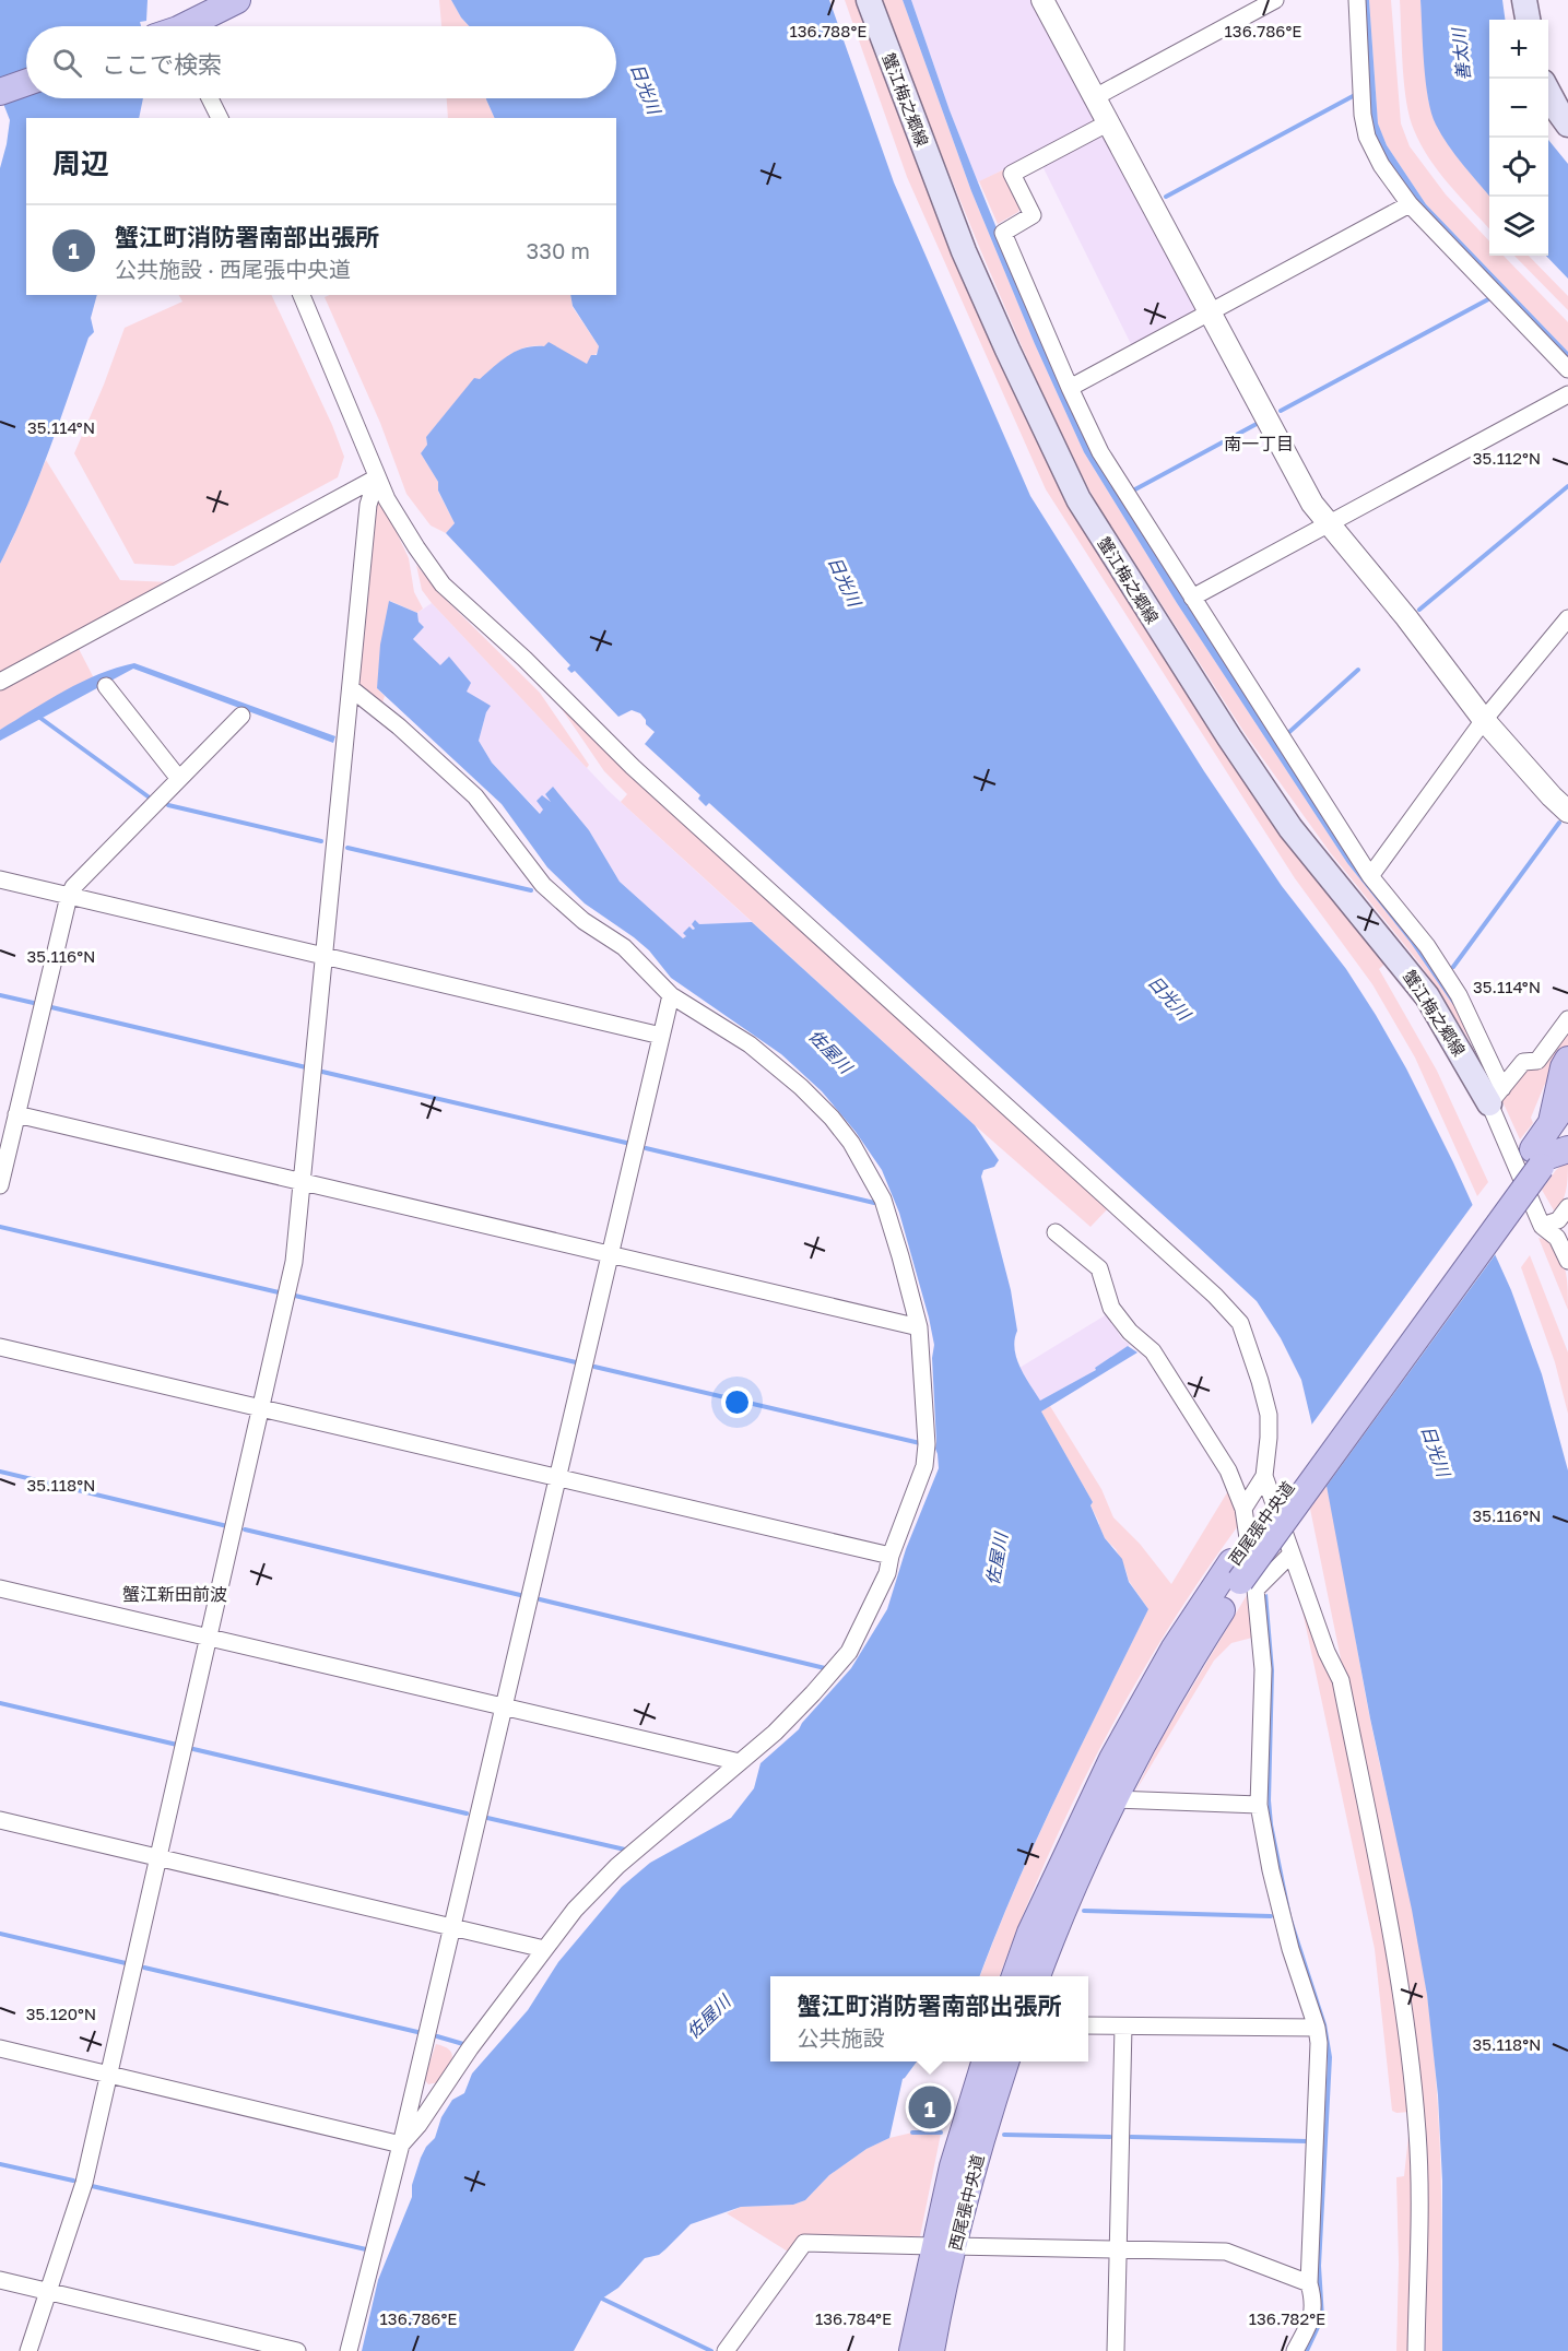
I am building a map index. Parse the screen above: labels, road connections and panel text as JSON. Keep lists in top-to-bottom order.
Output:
{
  "streets": {
    "main road": ["蟹江梅之郷線", "西尾張中央道"]
  },
  "districts": ["南一丁目", "蟹江新田前波"],
  "water": ["善太川", "日光川", "佐屋川"],
  "page": {
    "map_buttons": ["+", "−"],
    "search": "ここで検索",
    "heading": "周辺",
    "list": [
      {
        "mark": "1",
        "name": "蟹江町消防署南部出張所",
        "note": "公共施設 · 西尾張中央道",
        "value": "330 m"
      }
    ],
    "popup": ["蟹江町消防署南部出張所", "公共施設"],
    "pins": "1"
  },
  "coordinates": [
    "136.786°E",
    "136.788°E",
    "35.114°N",
    "35.112°N",
    "35.116°N",
    "35.118°N",
    "35.120°N",
    "136.784°E",
    "136.782°E"
  ]
}
